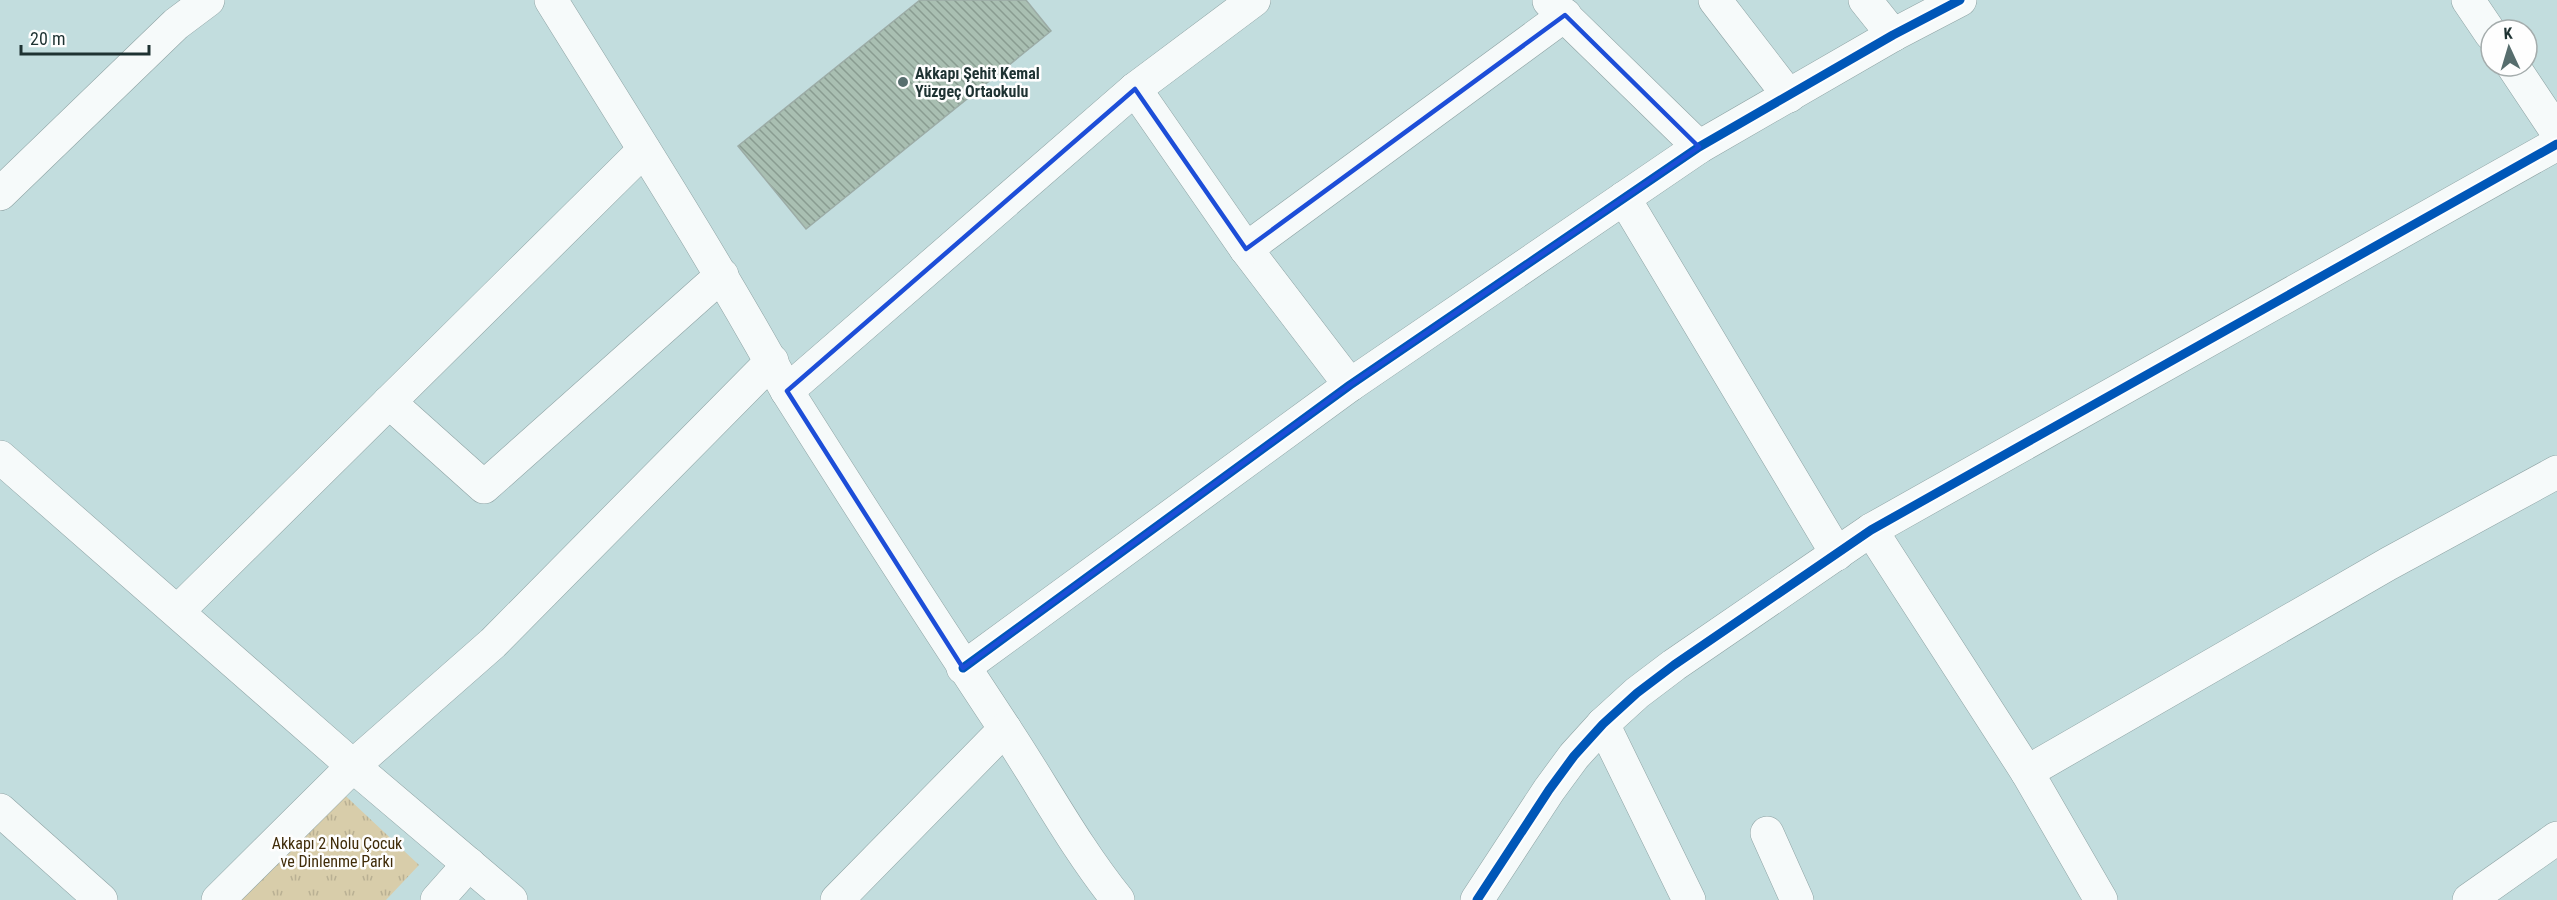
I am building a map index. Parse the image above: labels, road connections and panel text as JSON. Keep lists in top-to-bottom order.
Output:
{
  "parks": ["Akkapı 2 Nolu Çocuk ve Dinlenme Parkı"],
  "places": ["Akkapı Şehit Kemal Yüzgeç Ortaokulu"],
  "scale_bar": "20 m",
  "north": "top"
}
